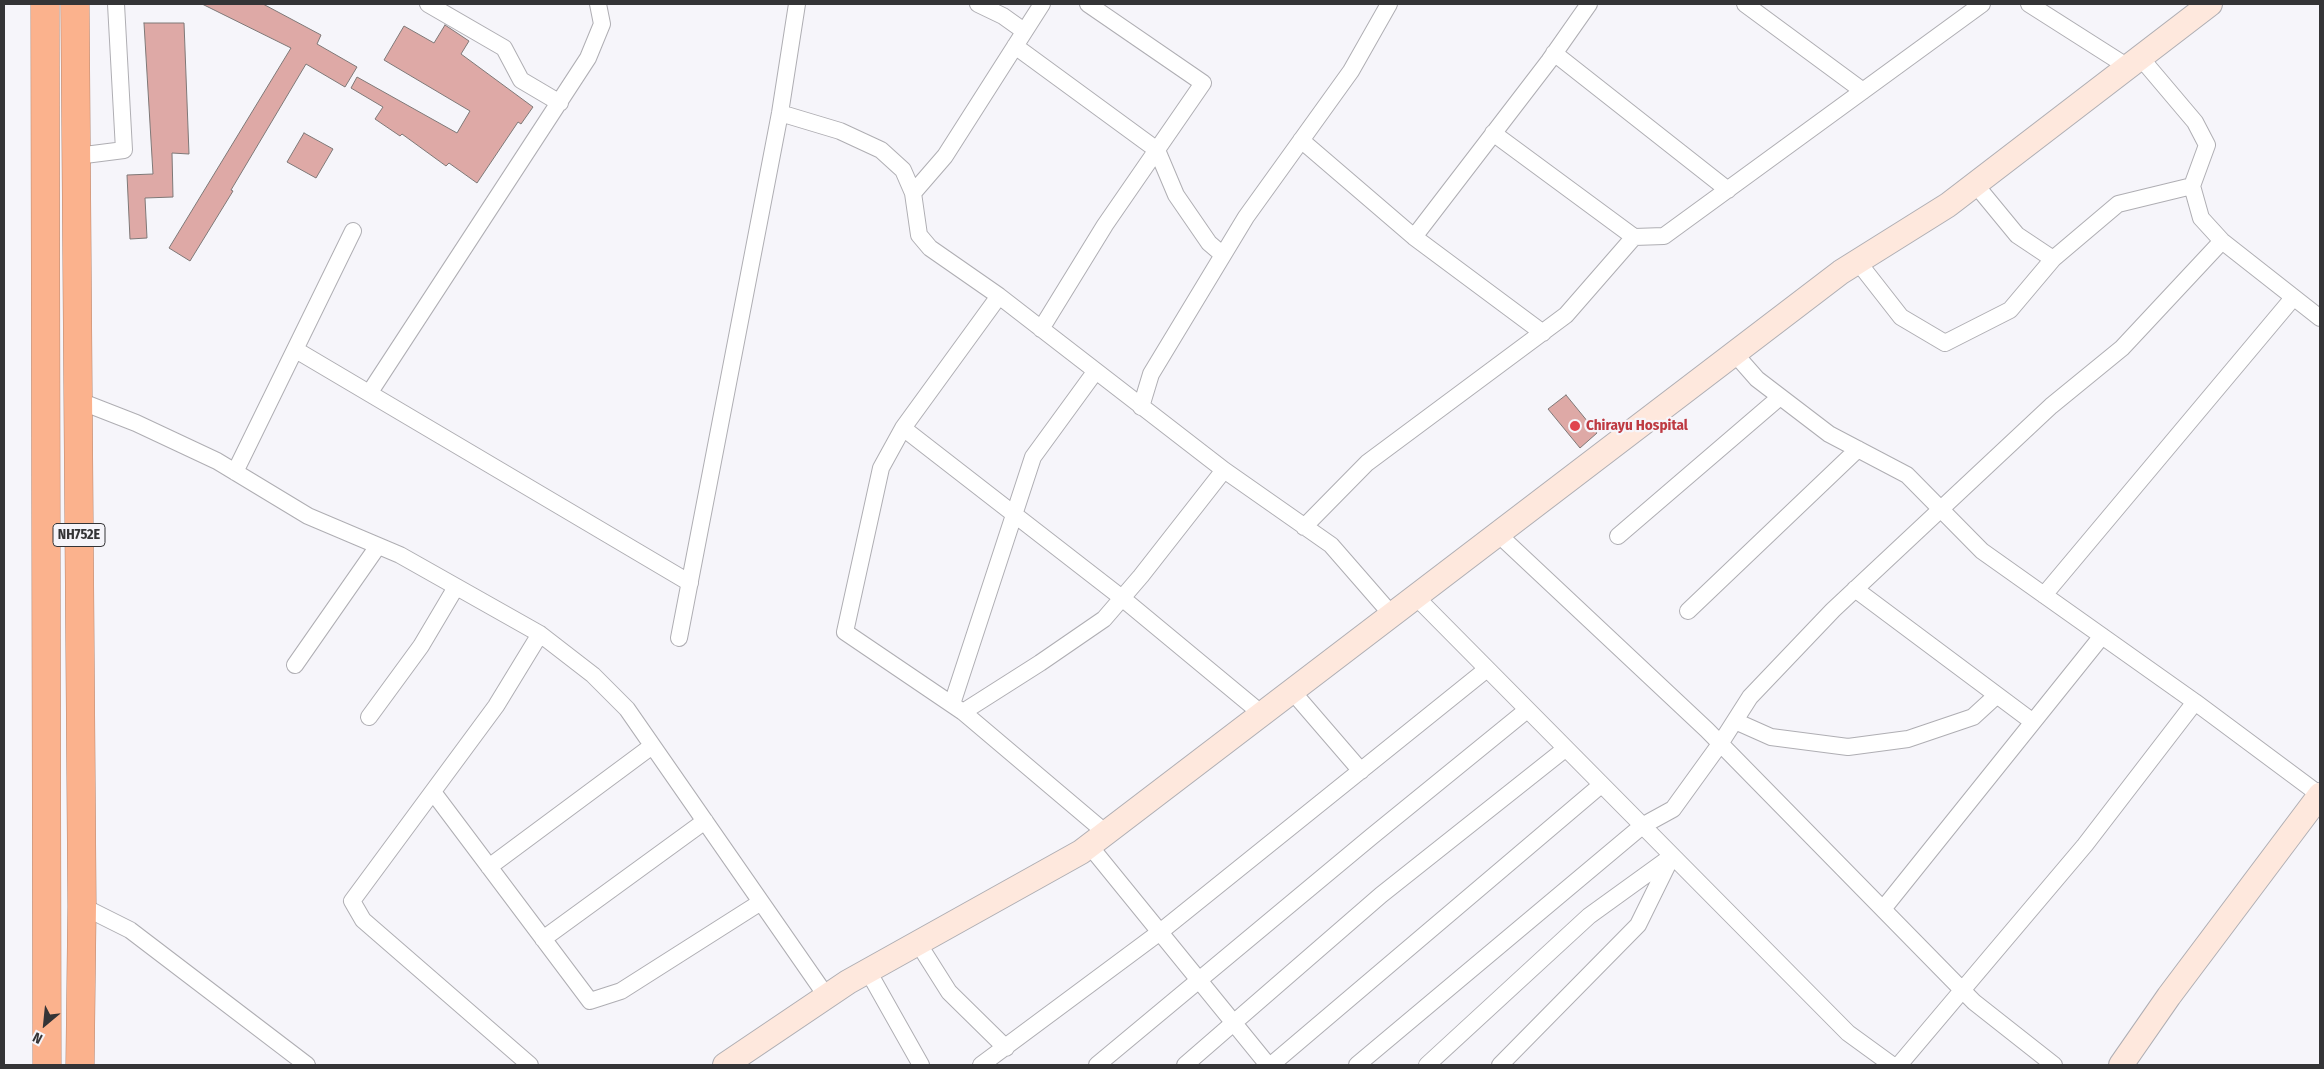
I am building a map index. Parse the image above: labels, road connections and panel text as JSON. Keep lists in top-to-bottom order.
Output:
{
  "streets": {
    "highway": ["NH752E"]
  },
  "places": ["Chirayu Hospital"],
  "north": "bottom left"
}
